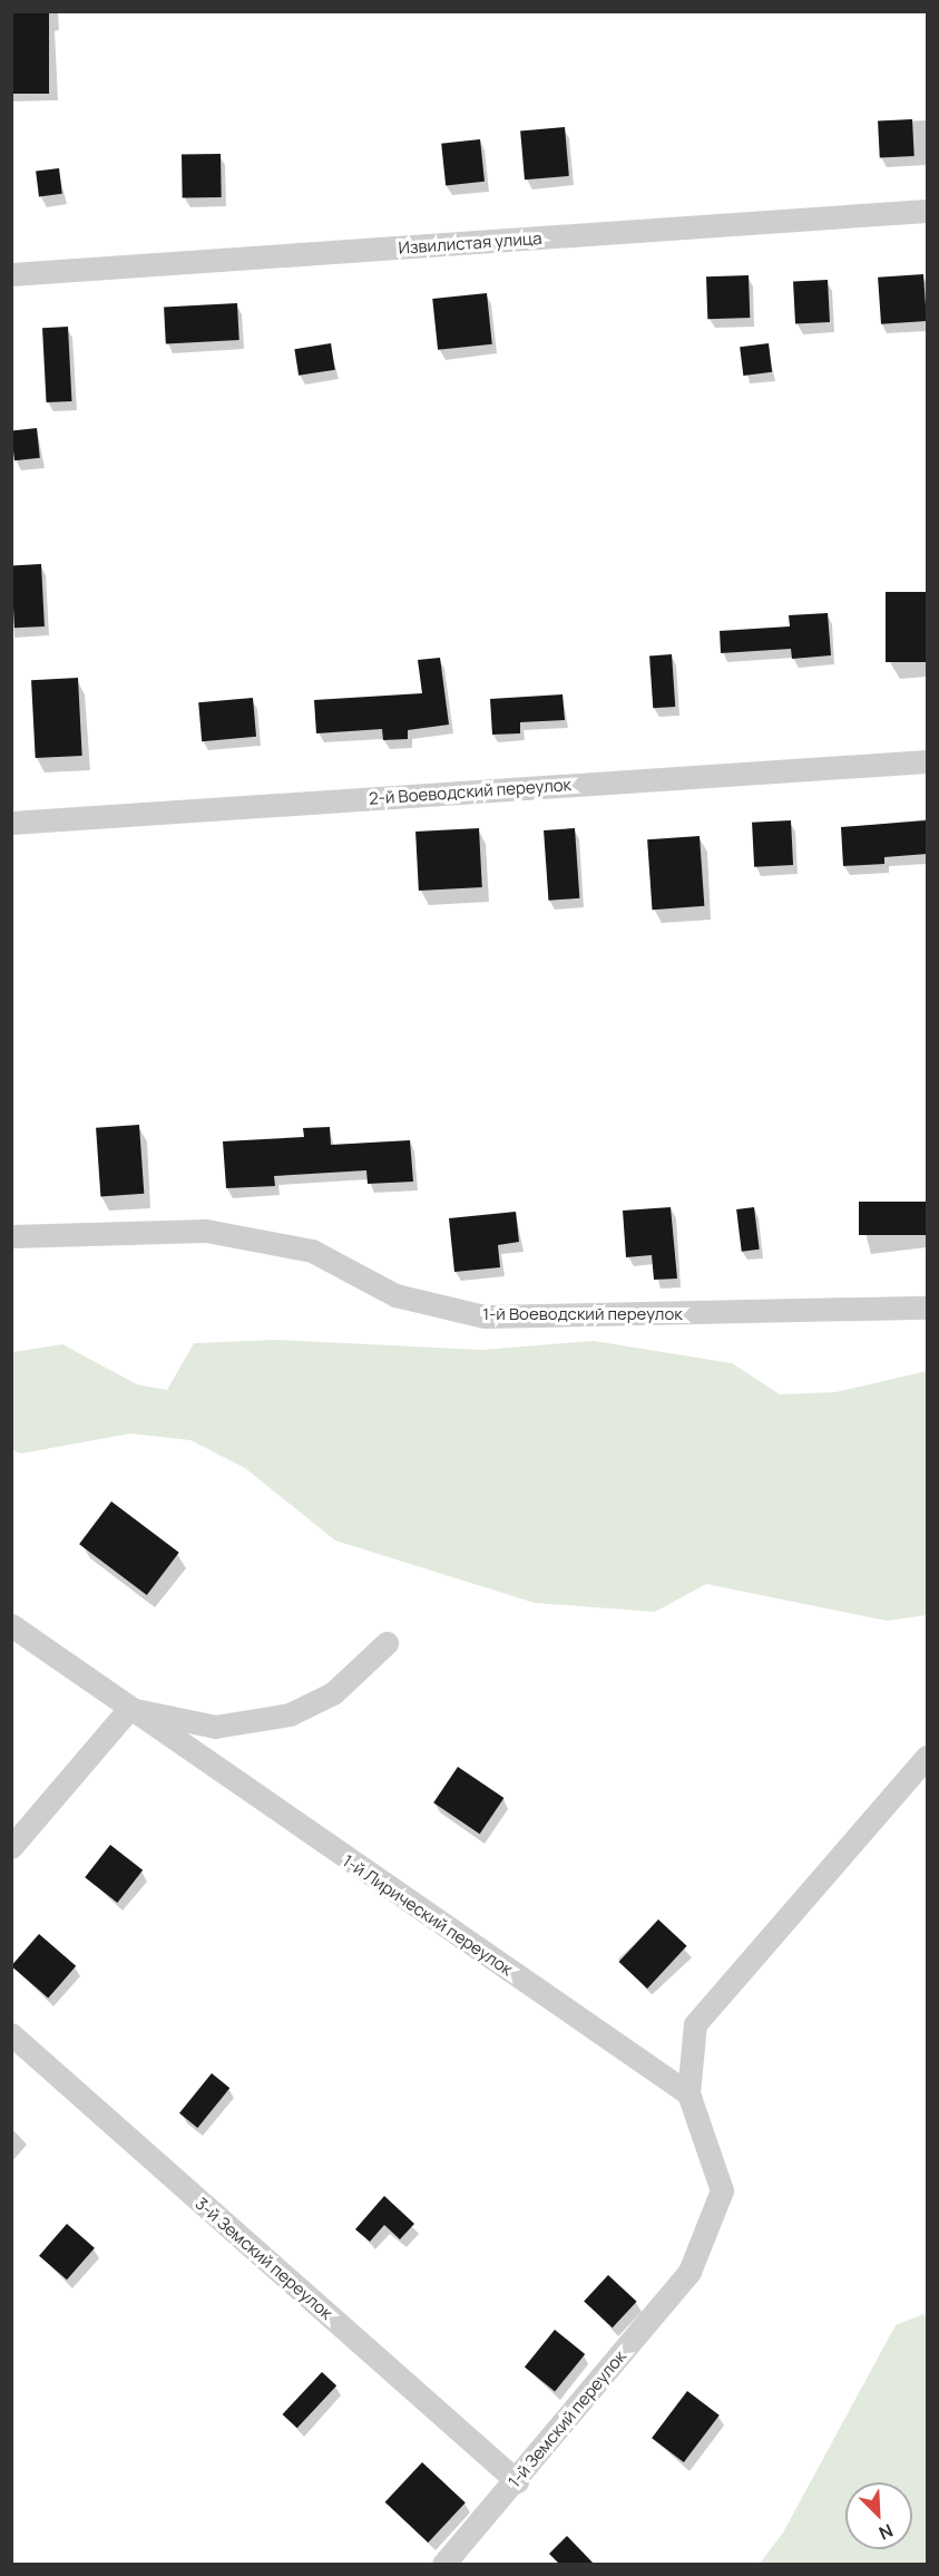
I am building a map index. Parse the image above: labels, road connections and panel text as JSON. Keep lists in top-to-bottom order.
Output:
{
  "streets": {
    "street": [
      "Извилистая улица",
      "2-й Воеводский переулок",
      "1-й Воеводский переулок",
      "1-й Лирический переулок",
      "3-й Земский переулок",
      "1-й Земский переулок"
    ]
  },
  "crossings": [
    ["1-й Лирический переулок", "1-й Земский переулок"],
    ["3-й Земский переулок", "1-й Земский переулок"]
  ],
  "north": "bottom right"
}
